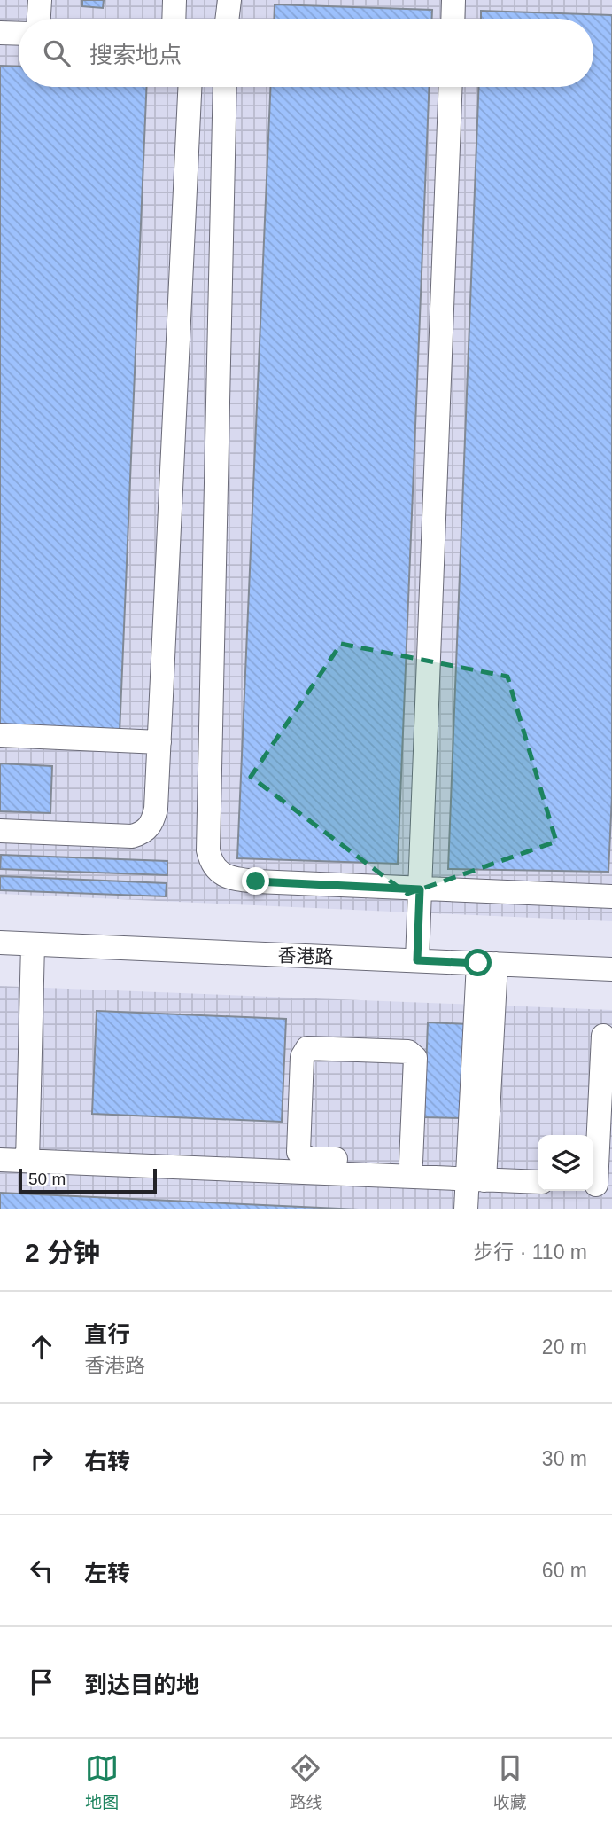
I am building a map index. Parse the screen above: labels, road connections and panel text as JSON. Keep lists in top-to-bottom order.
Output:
{
  "streets": {
    "street": ["香港路"]
  },
  "scale_bar": "50 m",
  "page": {
    "search": "搜索地点",
    "scale": "50 m",
    "heading": ["2 分钟", "步行 · 110 m"],
    "list": [
      ["直行", "香港路", "20 m"],
      ["右转", "30 m"],
      ["左转", "60 m"],
      "到达目的地"
    ],
    "nav": ["地图", "路线", "收藏"]
  }
}
